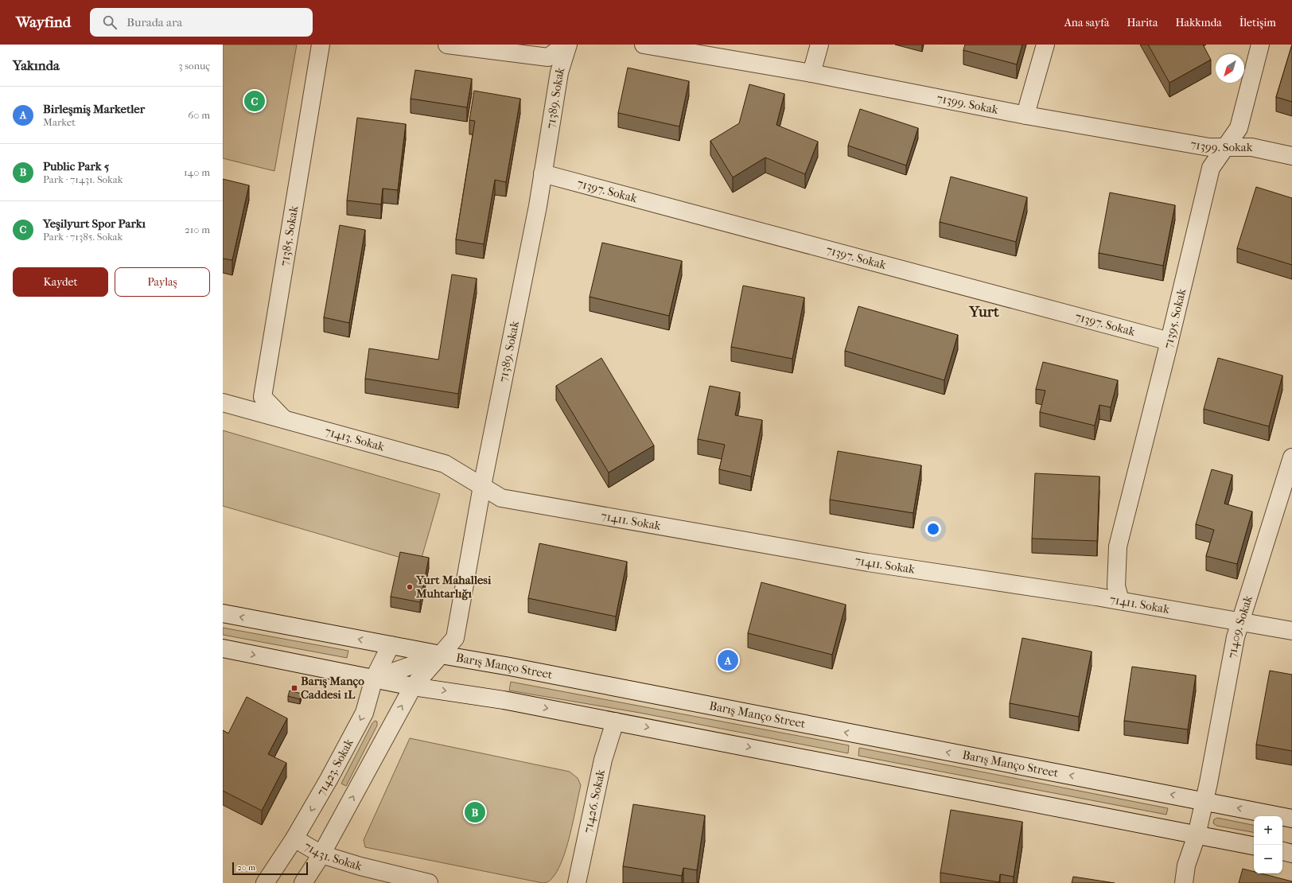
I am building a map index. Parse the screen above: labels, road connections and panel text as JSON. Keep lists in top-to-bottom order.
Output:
{
  "streets": {
    "street": [
      "71389. Sokak",
      "71399. Sokak",
      "71397. Sokak",
      "71385. Sokak",
      "71395. Sokak",
      "71413. Sokak",
      "71411. Sokak",
      "71409. Sokak",
      "Barış Manço Street",
      "71423. Sokak",
      "71426. Sokak",
      "71431. Sokak"
    ]
  },
  "crossings": [
    ["71389. Sokak", "71397. Sokak"],
    ["71389. Sokak", "71413. Sokak"],
    ["71389. Sokak", "71411. Sokak"],
    ["71389. Sokak", "Barış Manço Street"],
    ["71399. Sokak", "71395. Sokak"],
    ["71397. Sokak", "71395. Sokak"],
    ["71385. Sokak", "71413. Sokak"],
    ["71395. Sokak", "71411. Sokak"],
    ["71413. Sokak", "71411. Sokak"],
    ["71411. Sokak", "71409. Sokak"],
    ["71409. Sokak", "Barış Manço Street"],
    ["Barış Manço Street", "71423. Sokak"],
    ["71423. Sokak", "71431. Sokak"]
  ],
  "districts": ["Yurt"],
  "places": {
    "other": ["Yurt Mahallesi Muhtarlığı"],
    "transit": ["Barış Manço Caddesi 1L"]
  },
  "scale_bar": "20 m",
  "north": "bottom left",
  "page": {
    "header": "Wayfind",
    "search": "Burada ara",
    "nav": [
      "Ana sayfa",
      "Harita",
      "Hakkında",
      "İletişim"
    ],
    "heading": ["Yakında", "3 sonuç"],
    "list": [
      {
        "mark": "A",
        "name": "Birleşmiş Marketler",
        "note": "Market",
        "value": "60 m"
      },
      {
        "mark": "B",
        "name": "Public Park 5",
        "note": "Park · 71431. Sokak",
        "value": "140 m"
      },
      {
        "mark": "C",
        "name": "Yeşilyurt Spor Parkı",
        "note": "Park · 71385. Sokak",
        "value": "210 m"
      }
    ],
    "pins": ["C", "A", "B"],
    "buttons": ["Kaydet", "Paylaş"],
    "map_buttons": ["+", "−"],
    "scale": "20 m"
  }
}
